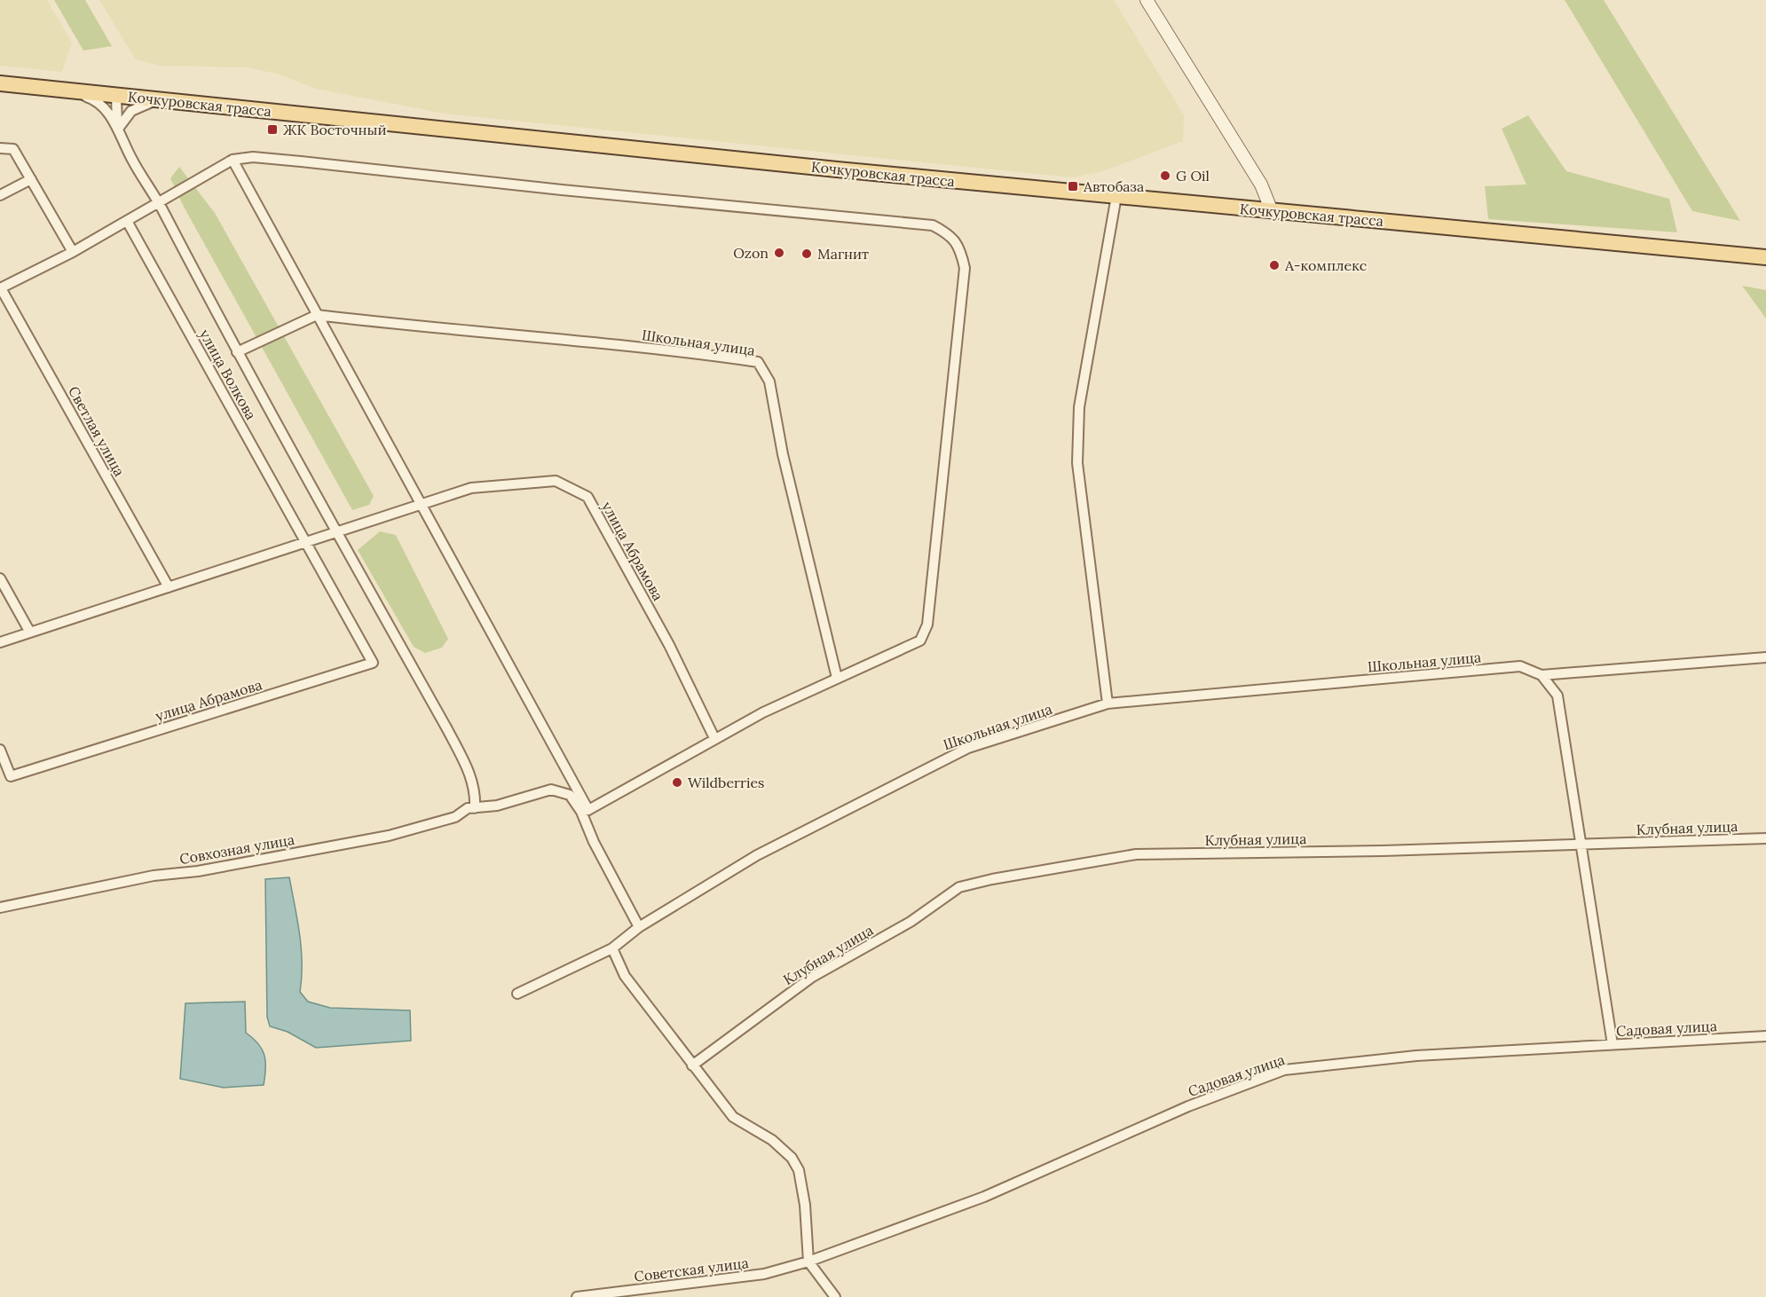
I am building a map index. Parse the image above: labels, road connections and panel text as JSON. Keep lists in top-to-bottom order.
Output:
{
  "streets": {
    "main road": ["Кочкуровская трасса"],
    "street": [
      "Школьная улица",
      "улица Волкова",
      "Светлая улица",
      "улица Абрамова",
      "Клубная улица",
      "Совхозная улица",
      "Садовая улица",
      "Советская улица"
    ]
  },
  "crossings": [
    ["улица Волкова", "улица Абрамова"],
    ["Светлая улица", "улица Абрамова"],
    ["Садовая улица", "Советская улица"]
  ],
  "places": {
    "transit": ["ЖК Восточный", "Автобаза"],
    "other": [
      "G Oil",
      "Ozon",
      "Магнит",
      "А-комплекс",
      "Wildberries"
    ]
  }
}
